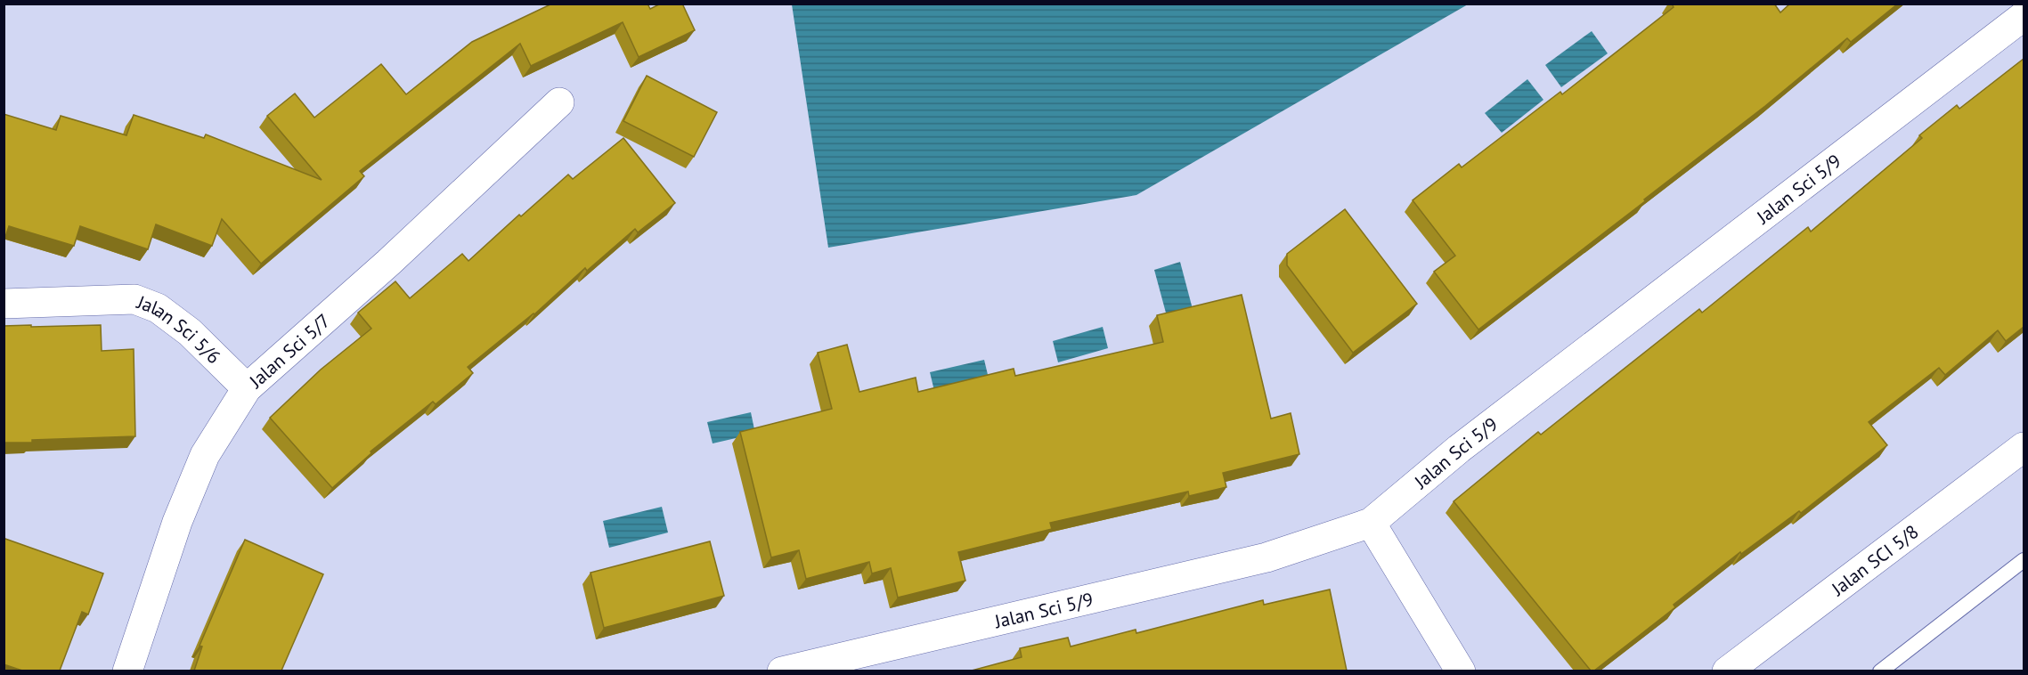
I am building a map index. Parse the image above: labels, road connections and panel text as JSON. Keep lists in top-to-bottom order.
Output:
{
  "streets": {
    "street": [
      "Jalan Sci 5/9",
      "Jalan Sci 5/6",
      "Jalan Sci 5/7",
      "Jalan SCI 5/8"
    ]
  },
  "crossings": [
    ["Jalan Sci 5/6", "Jalan Sci 5/7"]
  ]
}
